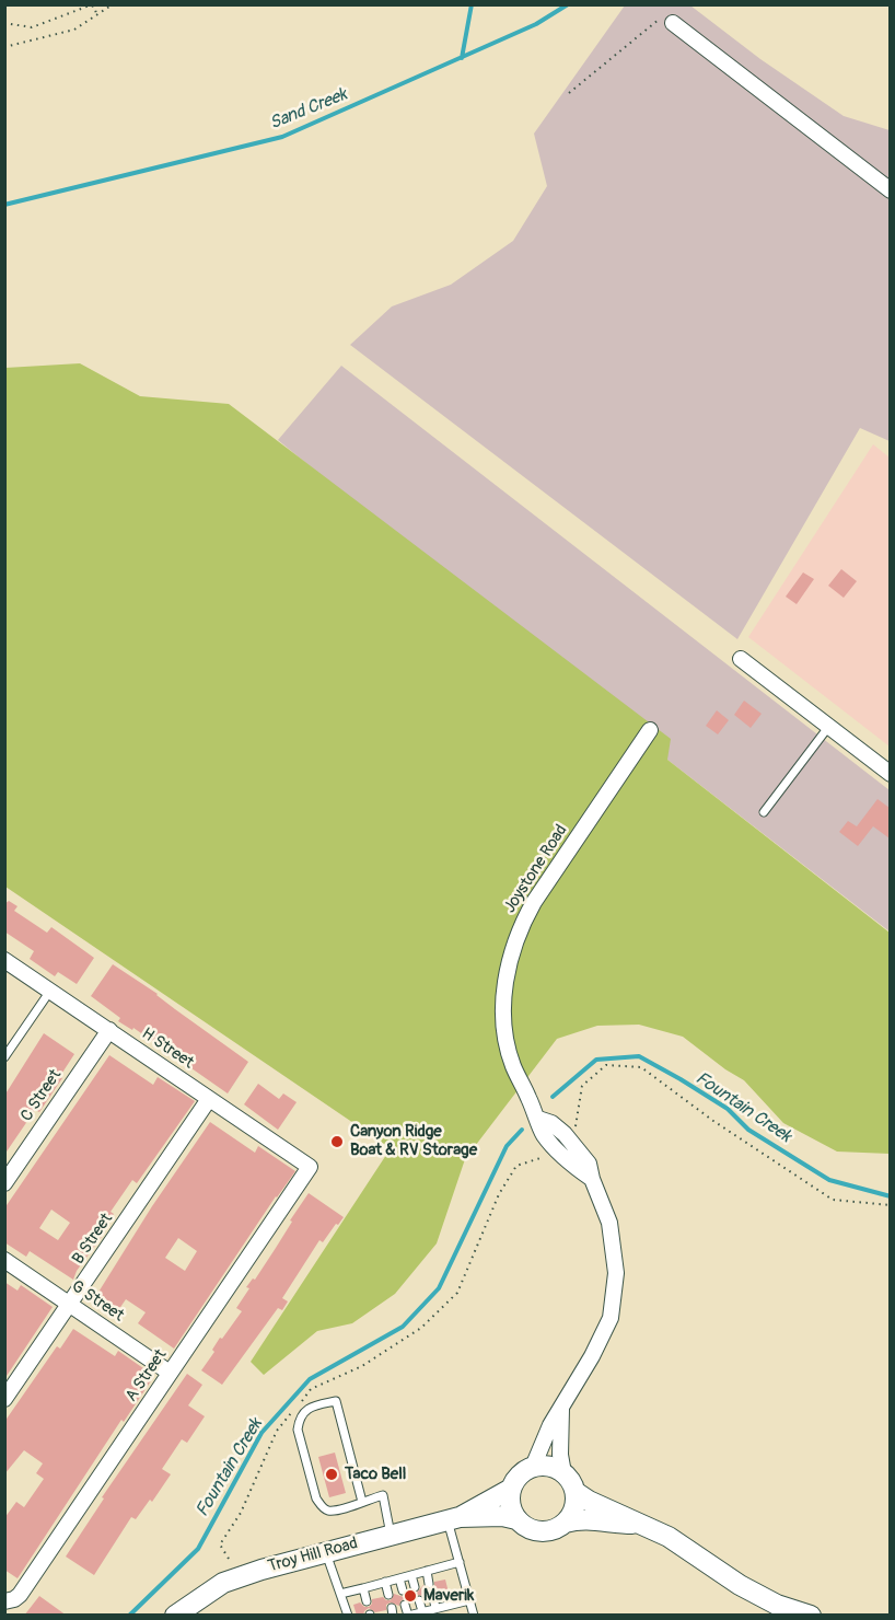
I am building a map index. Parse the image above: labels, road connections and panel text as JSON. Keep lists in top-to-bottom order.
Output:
{
  "streets": {
    "main road": ["Troy Hill Road"],
    "street": [
      "Joystone Road",
      "H Street",
      "C Street",
      "B Street",
      "G Street",
      "A Street"
    ]
  },
  "crossings": [
    ["H Street", "C Street"],
    ["H Street", "B Street"],
    ["H Street", "A Street"],
    ["B Street", "G Street"],
    ["G Street", "A Street"]
  ],
  "water": ["Sand Creek", "Fountain Creek"],
  "places": ["Canyon Ridge Boat & RV Storage", "Taco Bell", "Maverik"]
}
